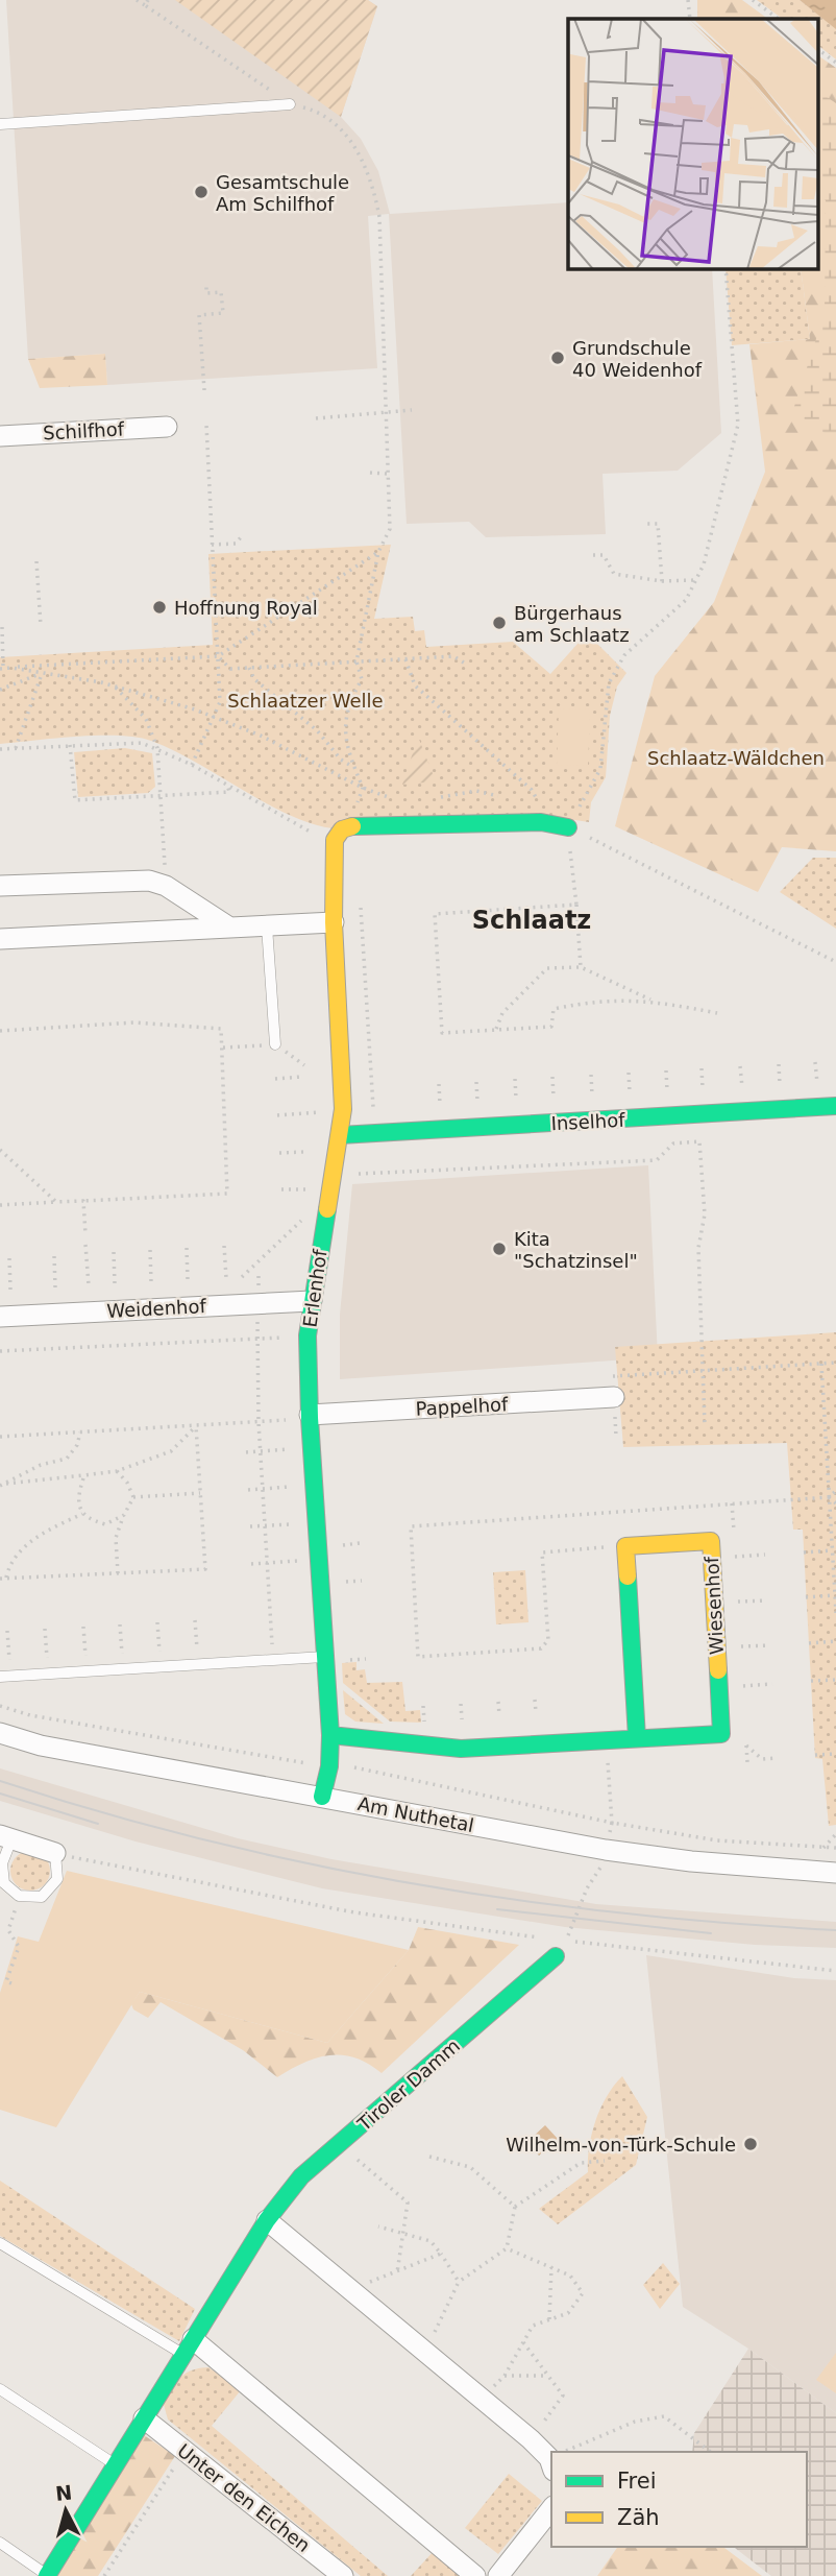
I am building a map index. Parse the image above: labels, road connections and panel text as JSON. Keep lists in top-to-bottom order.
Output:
{
  "streets": {
    "street": [
      "Schilfhof",
      "Inselhof",
      "Erlenhof",
      "Weidenhof",
      "Pappelhof",
      "Wiesenhof",
      "Am Nuthetal",
      "Tiroler Damm",
      "Unter den Eichen"
    ]
  },
  "crossings": [
    ["Inselhof", "Erlenhof"],
    ["Erlenhof", "Weidenhof"],
    ["Erlenhof", "Pappelhof"],
    ["Erlenhof", "Wiesenhof"],
    ["Erlenhof", "Am Nuthetal"],
    ["Tiroler Damm", "Unter den Eichen"]
  ],
  "districts": ["Schlaatz"],
  "parks": ["Schlaatzer Welle", "Schlaatz-Wäldchen"],
  "places": [
    "Gesamtschule Am Schilfhof",
    "Grundschule 40 Weidenhof",
    "Hoffnung Royal",
    "Bürgerhaus am Schlaatz",
    "Kita \"Schatzinsel\"",
    "Wilhelm-von-Türk-Schule"
  ],
  "legend": ["Frei", "Zäh"],
  "north": "top"
}
